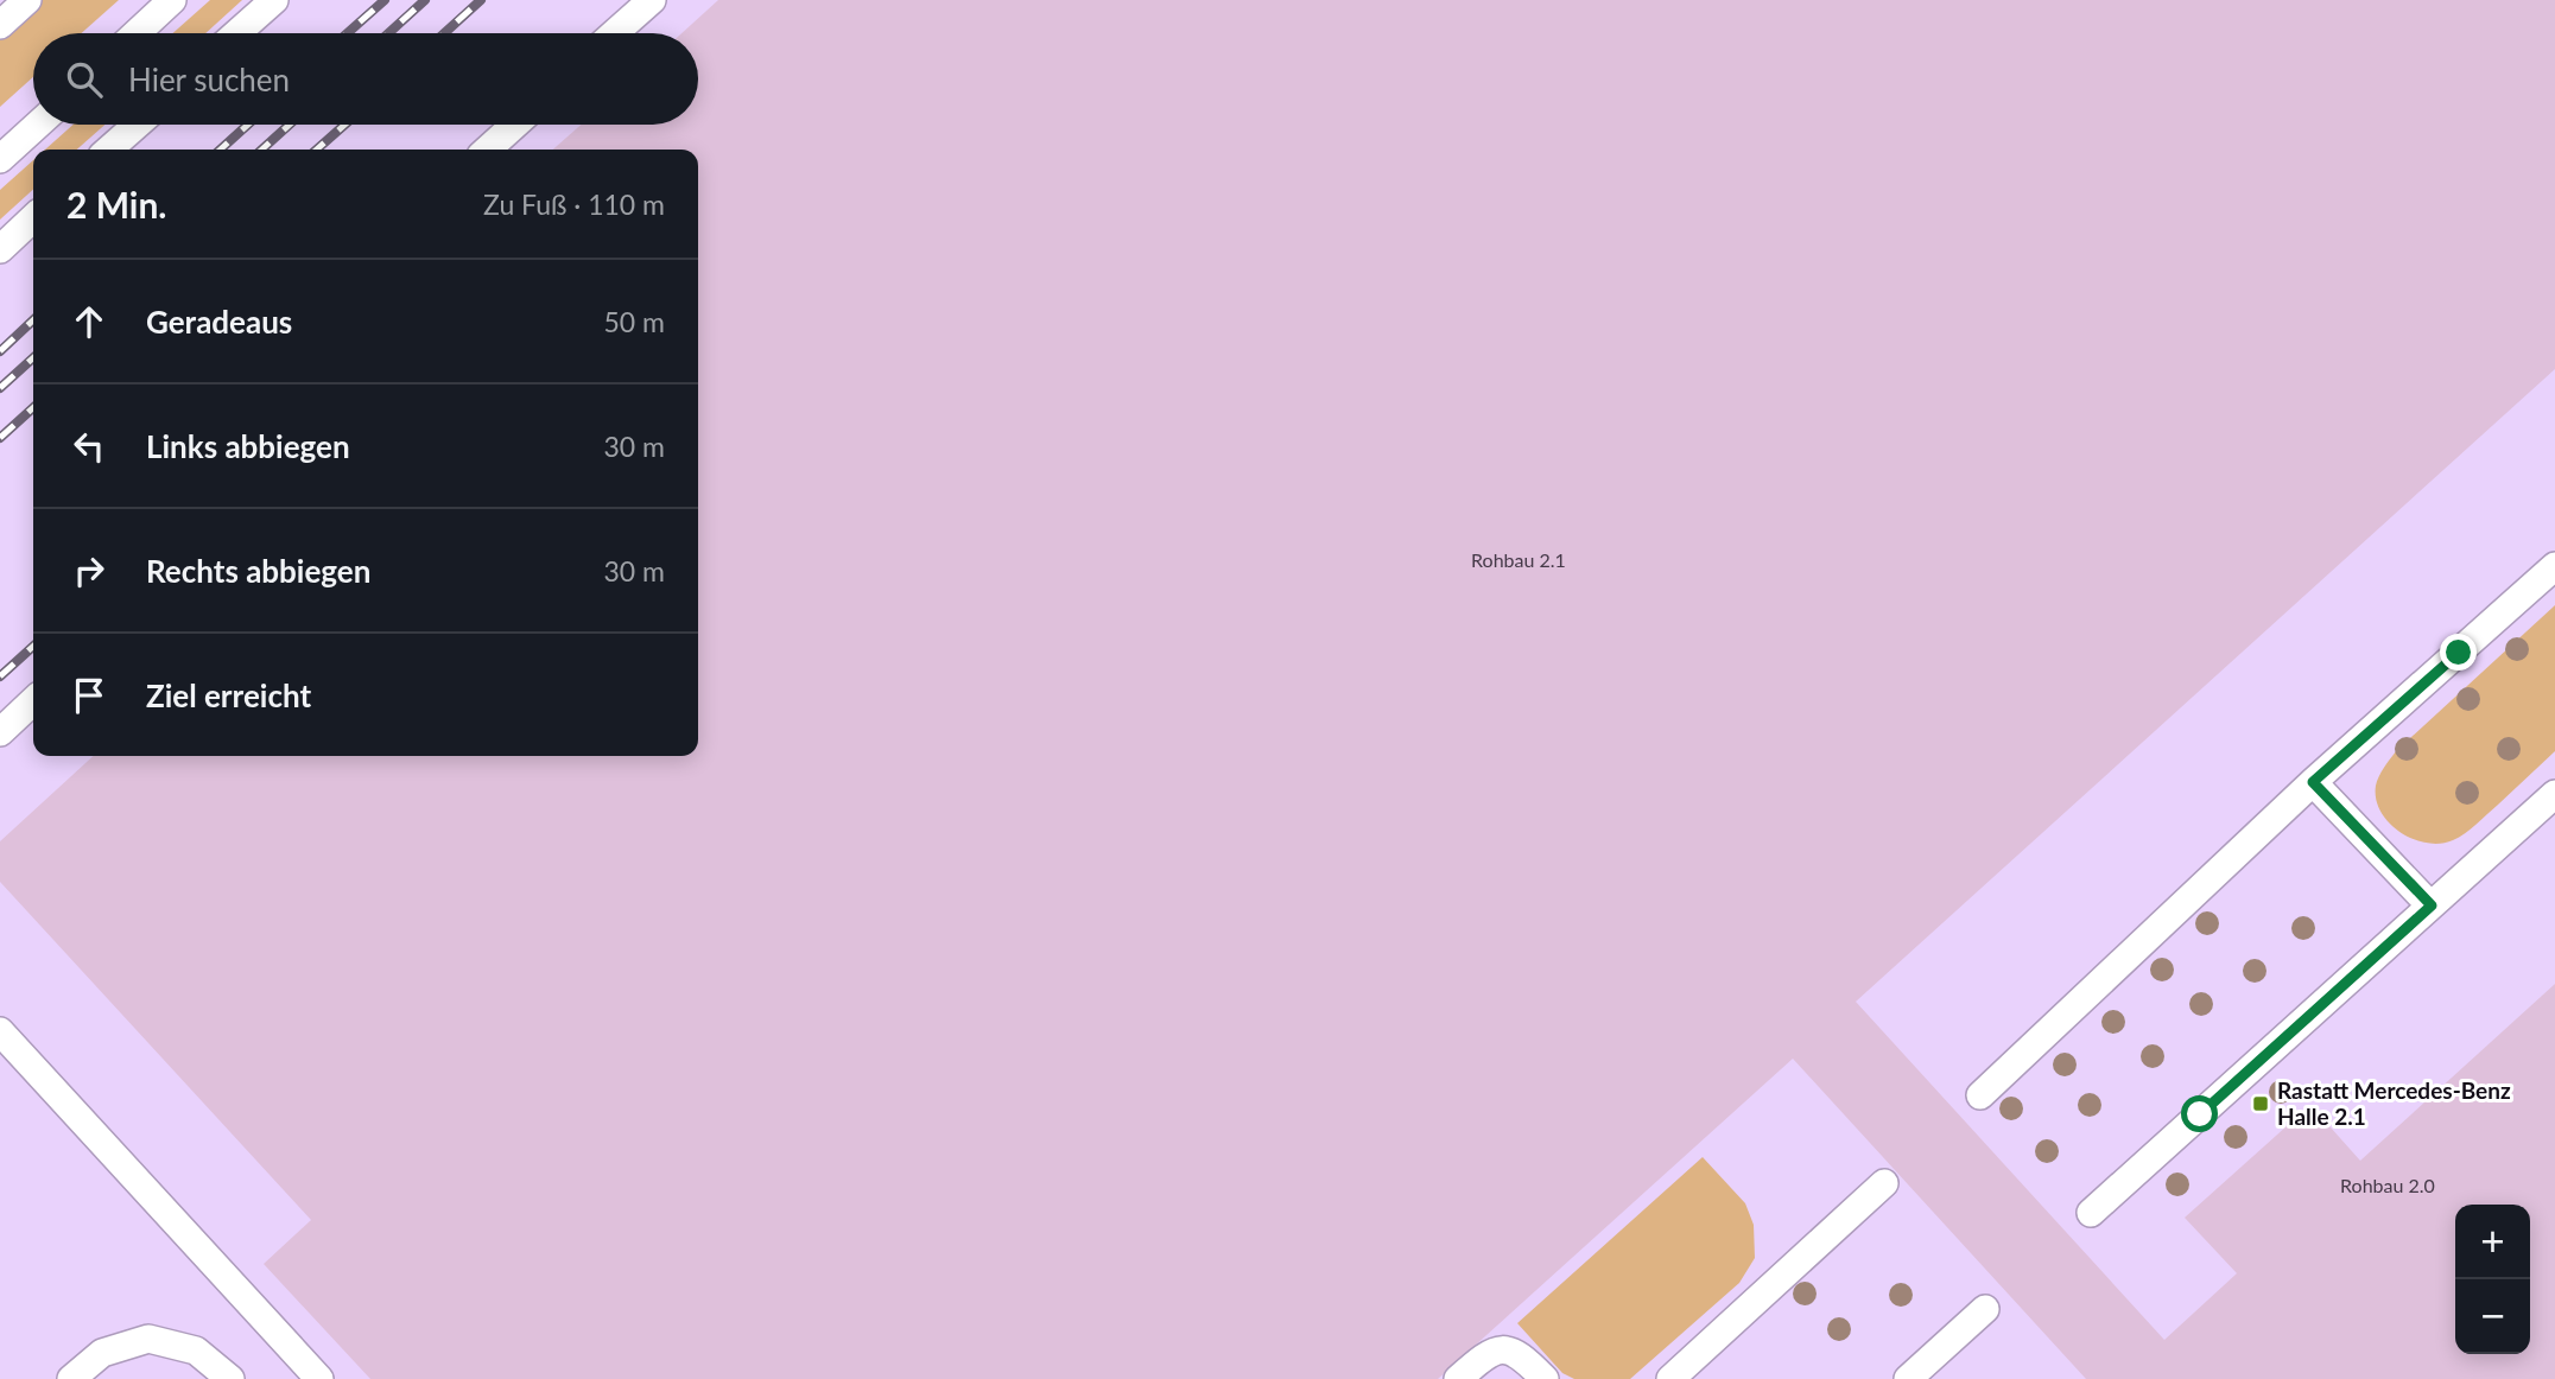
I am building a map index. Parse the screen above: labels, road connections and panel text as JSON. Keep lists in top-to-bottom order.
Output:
{
  "places": {
    "transit": ["Rastatt Mercedes-Benz Halle 2.1"]
  },
  "house_numbers": ["Rohbau 2.1", "Rohbau 2.0"],
  "page": {
    "search": "Hier suchen",
    "heading": ["2 Min.", "Zu Fuß · 110 m"],
    "list": [
      ["Geradeaus", "50 m"],
      ["Links abbiegen", "30 m"],
      ["Rechts abbiegen", "30 m"],
      "Ziel erreicht"
    ],
    "map_buttons": ["+", "−"]
  }
}
